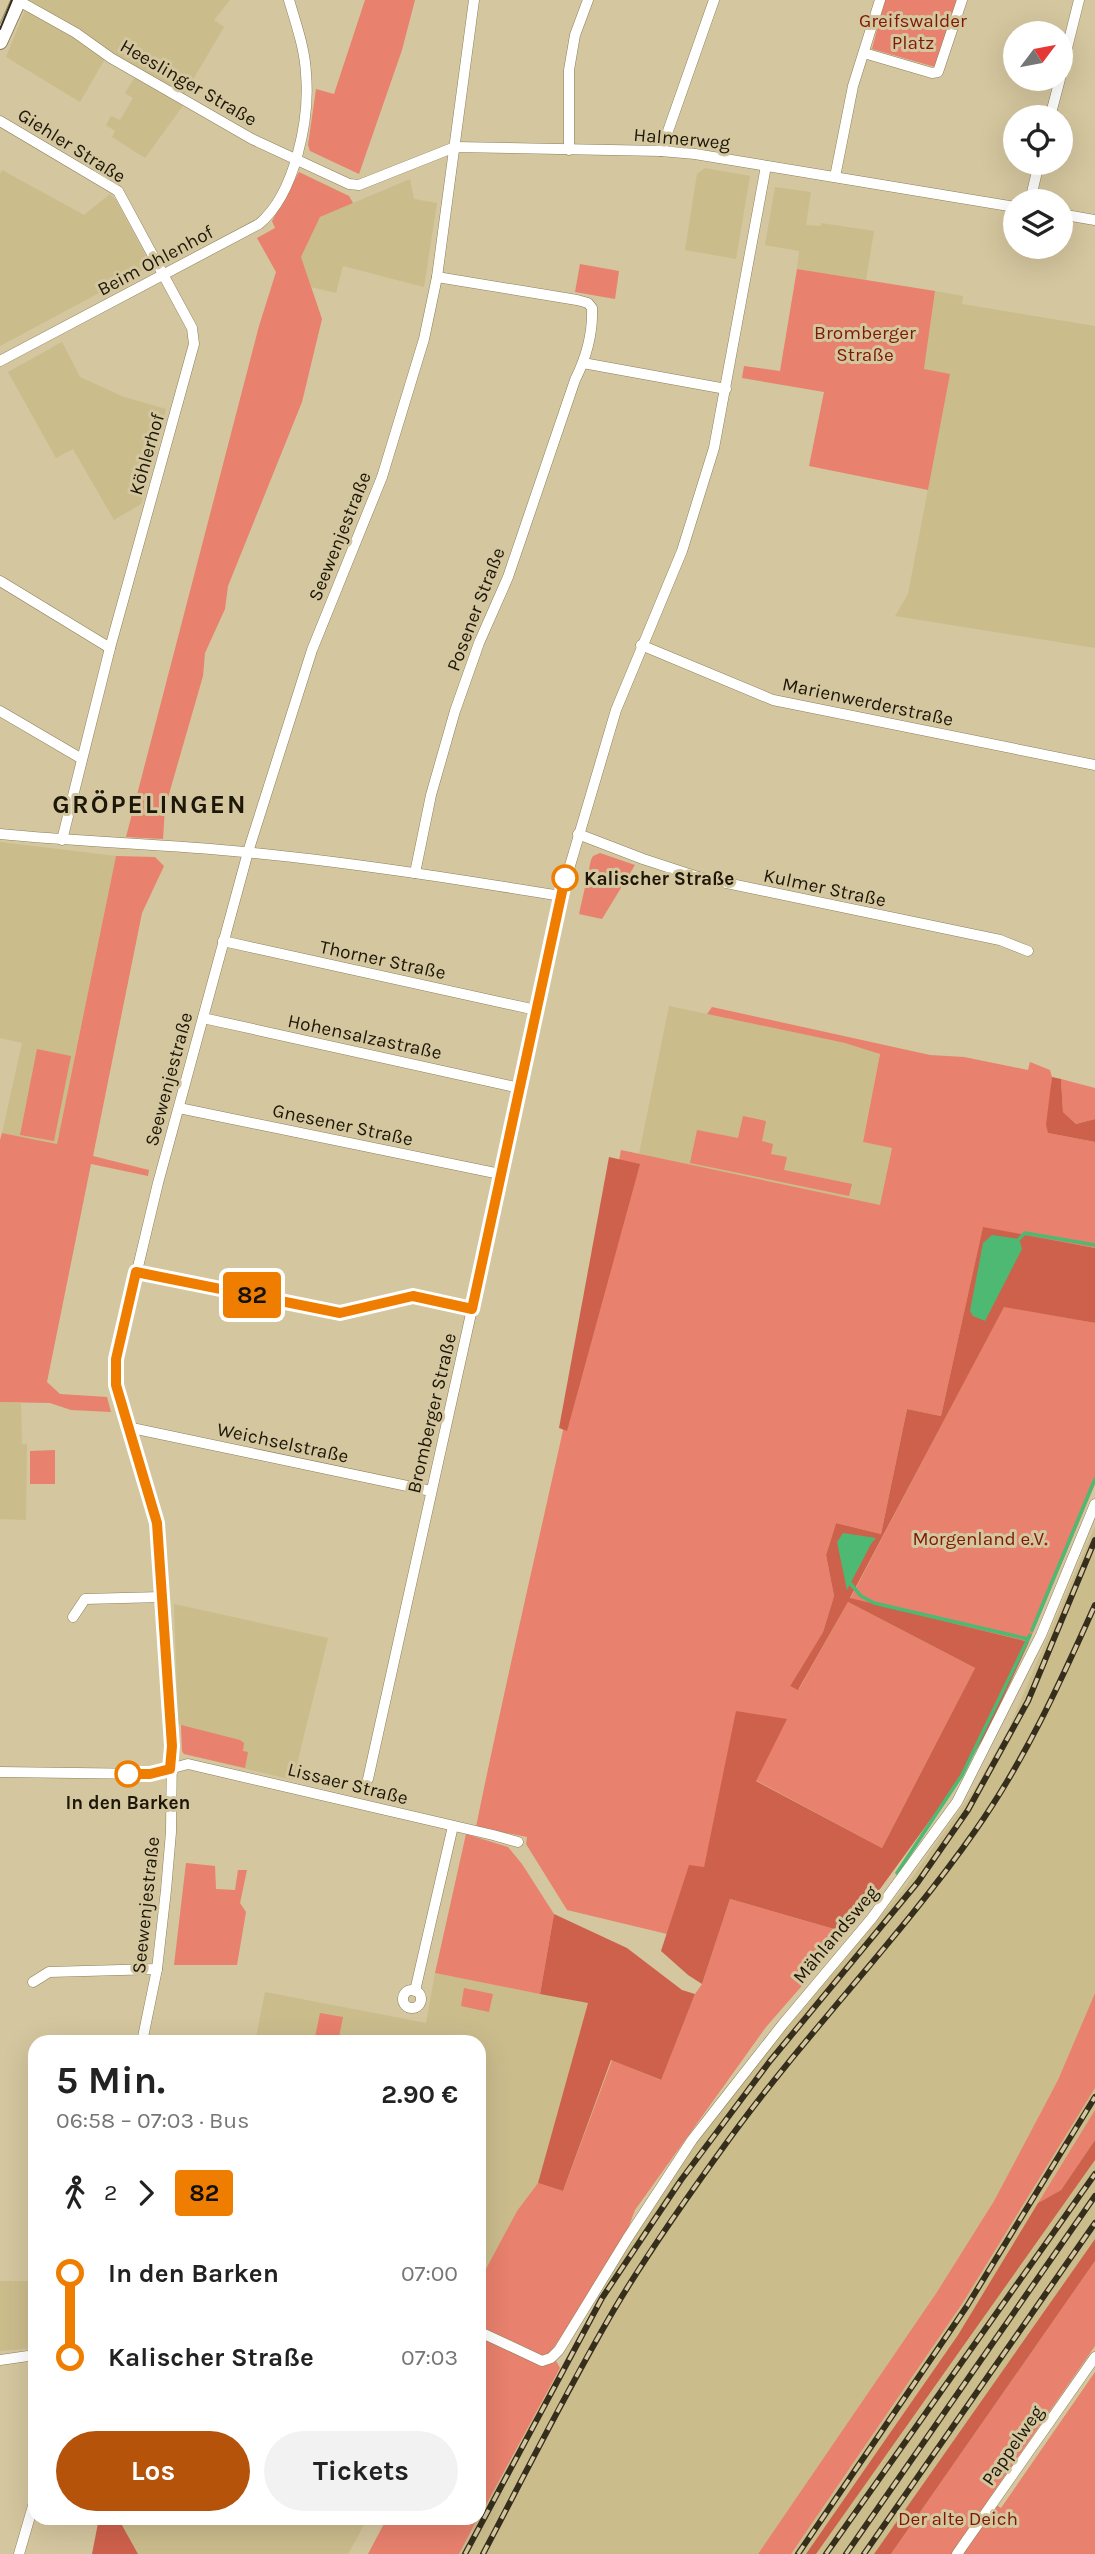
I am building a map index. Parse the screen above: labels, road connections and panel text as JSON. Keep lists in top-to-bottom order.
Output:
{
  "streets": {
    "street": [
      "Heeslinger Straße",
      "Halmerweg",
      "Giehler Straße",
      "Beim Ohlenhof",
      "Köhlerhof",
      "Seewenjestraße",
      "Posener Straße",
      "Marienwerderstraße",
      "Kulmer Straße",
      "Thorner Straße",
      "Hohensalzastraße",
      "Gnesener Straße",
      "Bromberger Straße",
      "Weichselstraße",
      "Lissaer Straße",
      "Mählandsweg",
      "Pappelweg"
    ]
  },
  "crossings": [
    ["Heeslinger Straße", "Halmerweg"],
    ["Heeslinger Straße", "Beim Ohlenhof"],
    ["Halmerweg", "Seewenjestraße"],
    ["Halmerweg", "Bromberger Straße"],
    ["Giehler Straße", "Beim Ohlenhof"],
    ["Giehler Straße", "Köhlerhof"],
    ["Beim Ohlenhof", "Köhlerhof"],
    ["Seewenjestraße", "Posener Straße"],
    ["Seewenjestraße", "Thorner Straße"],
    ["Seewenjestraße", "Hohensalzastraße"],
    ["Seewenjestraße", "Gnesener Straße"],
    ["Seewenjestraße", "Weichselstraße"],
    ["Seewenjestraße", "Lissaer Straße"],
    ["Marienwerderstraße", "Bromberger Straße"],
    ["Kulmer Straße", "Bromberger Straße"],
    ["Thorner Straße", "Bromberger Straße"],
    ["Hohensalzastraße", "Bromberger Straße"],
    ["Gnesener Straße", "Bromberger Straße"],
    ["Bromberger Straße", "Weichselstraße"]
  ],
  "districts": ["GRÖPELINGEN"],
  "parks": [
    "Greifswalder Platz",
    "Bromberger Straße",
    "Morgenland e.V.",
    "Der alte Deich"
  ],
  "places": ["Kalischer Straße", "In den Barken"],
  "lines": ["bus line 82"],
  "north": "top right",
  "page": {
    "on_map": "82",
    "heading": ["5 Min.", "06:58 – 07:03 · Bus", "2.90 €"],
    "legs": ["2", "82"],
    "list": [
      {
        "name": "In den Barken",
        "value": "07:00"
      },
      {
        "name": "Kalischer Straße",
        "value": "07:03"
      }
    ],
    "buttons": ["Los", "Tickets"]
  }
}
